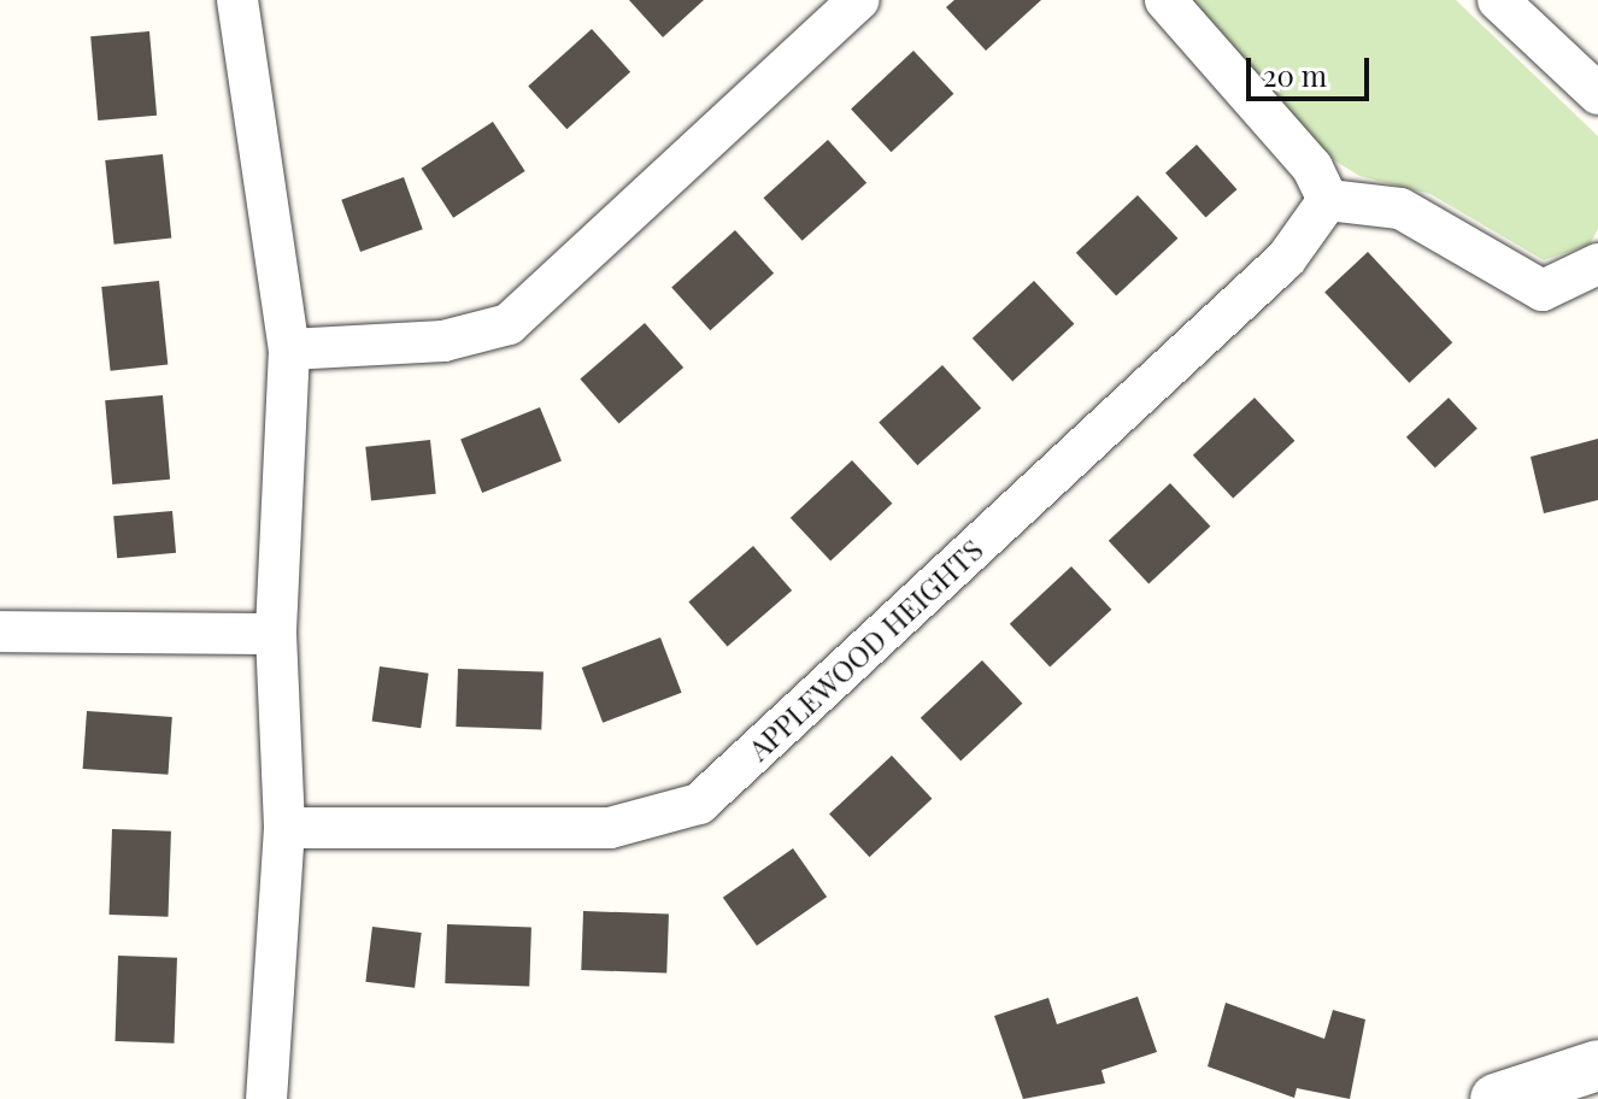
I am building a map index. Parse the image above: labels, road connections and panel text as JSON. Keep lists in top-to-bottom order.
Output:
{
  "streets": {
    "street": ["APPLEWOOD HEIGHTS"]
  },
  "scale_bar": "20 m"
}
